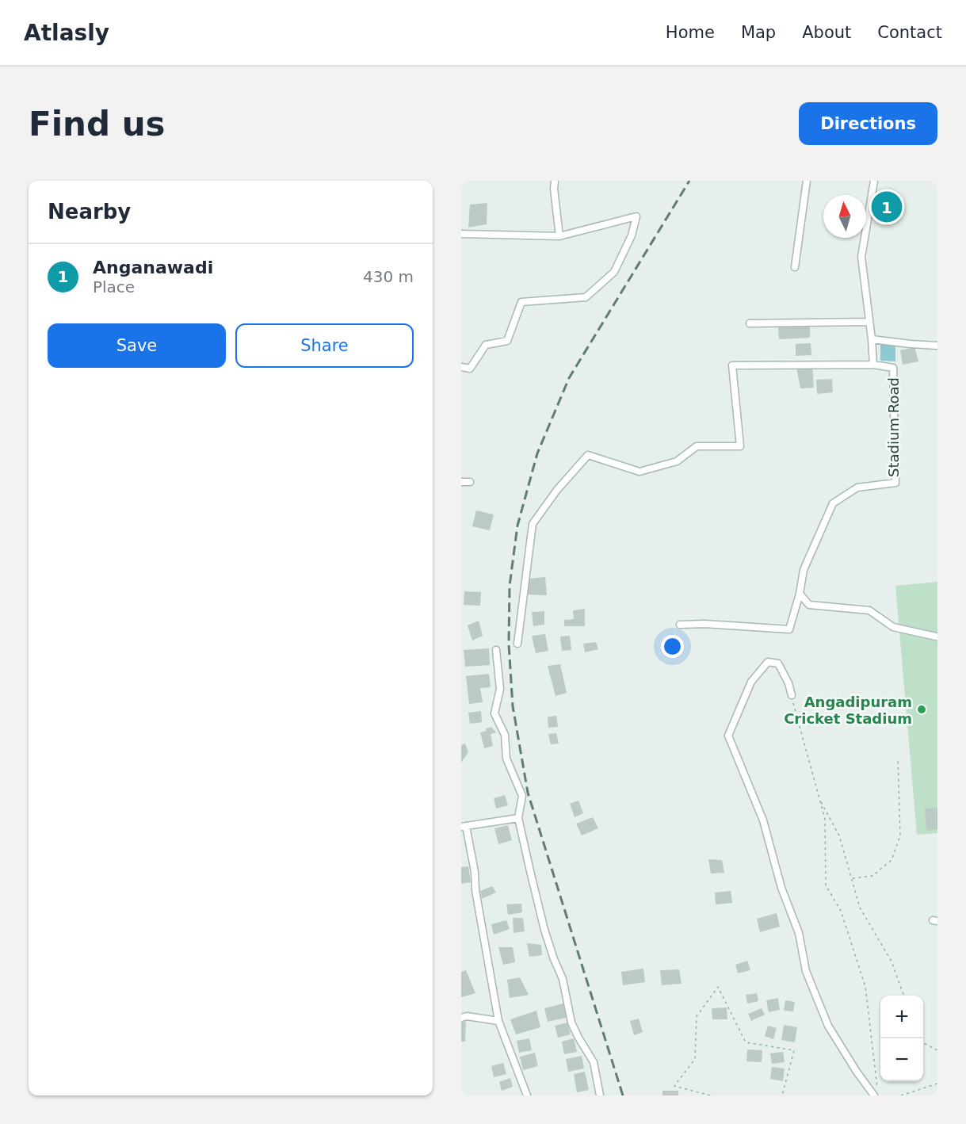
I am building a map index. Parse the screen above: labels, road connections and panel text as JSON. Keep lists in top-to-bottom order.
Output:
{
  "streets": {
    "street": ["Stadium Road"]
  },
  "places": ["Angadipuram Cricket Stadium"],
  "north": "top",
  "page": {
    "header": "Atlasly",
    "nav": [
      "Home",
      "Map",
      "About",
      "Contact"
    ],
    "buttons": [
      "Directions",
      ["Save", "Share"]
    ],
    "title": "Find us",
    "heading": "Nearby",
    "pins": "1",
    "list": [
      {
        "mark": "1",
        "name": "Anganawadi",
        "note": "Place",
        "value": "430 m"
      }
    ],
    "map_buttons": ["+", "−"]
  }
}
